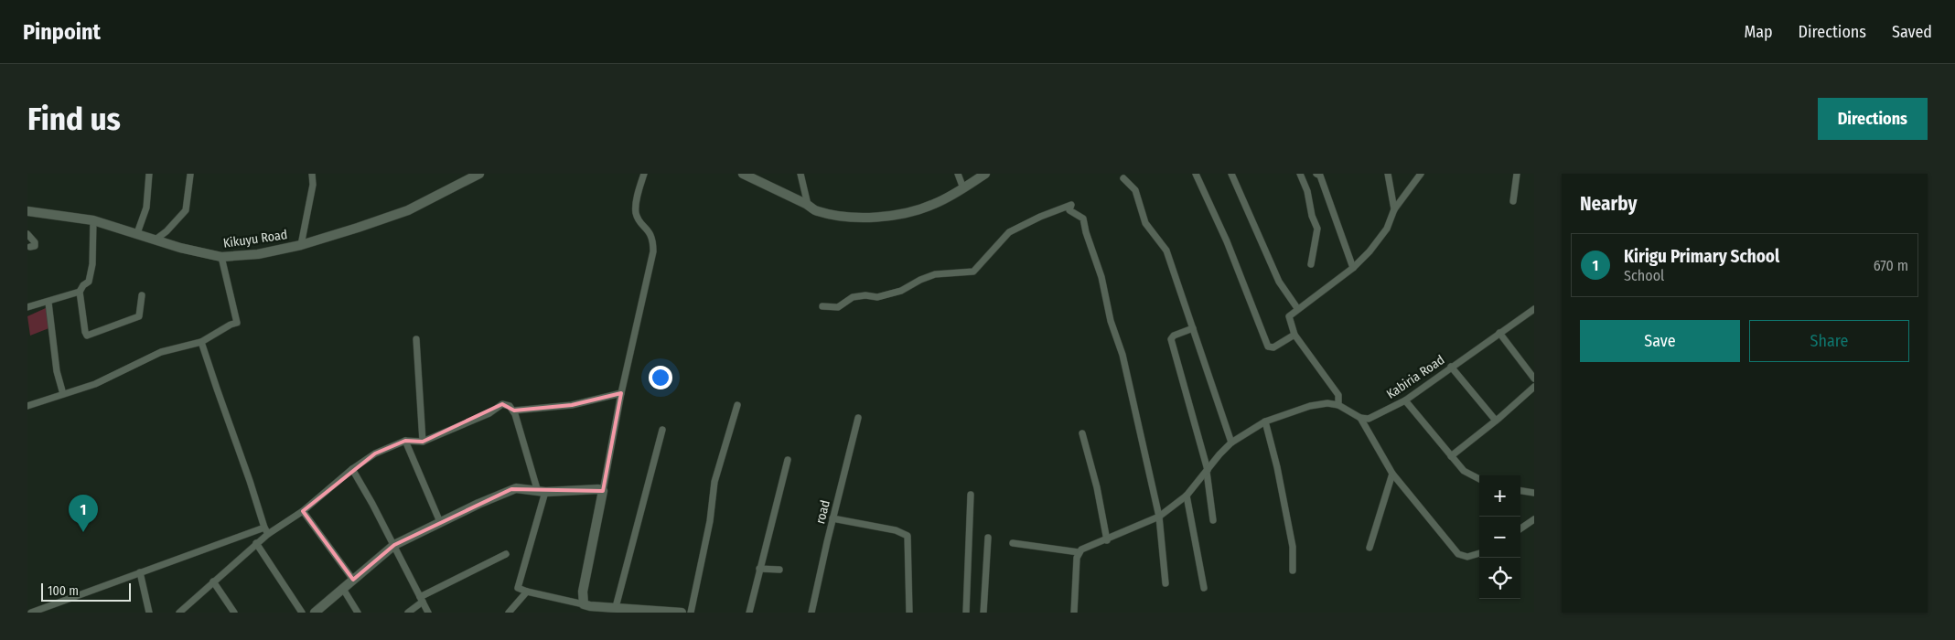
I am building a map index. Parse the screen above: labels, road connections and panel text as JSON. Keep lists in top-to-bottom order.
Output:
{
  "streets": {
    "main road": ["Kikuyu Road"],
    "street": ["Kabiria Road", "road"]
  },
  "scale_bar": "100 m",
  "page": {
    "header": "Pinpoint",
    "nav": ["Map", "Directions", "Saved"],
    "buttons": [
      "Directions",
      ["Save", "Share"]
    ],
    "title": "Find us",
    "heading": "Nearby",
    "list": [
      {
        "mark": "1",
        "name": "Kirigu Primary School",
        "note": "School",
        "value": "670 m"
      }
    ],
    "map_buttons": ["+", "−"],
    "pins": "1",
    "scale": "100 m"
  }
}
